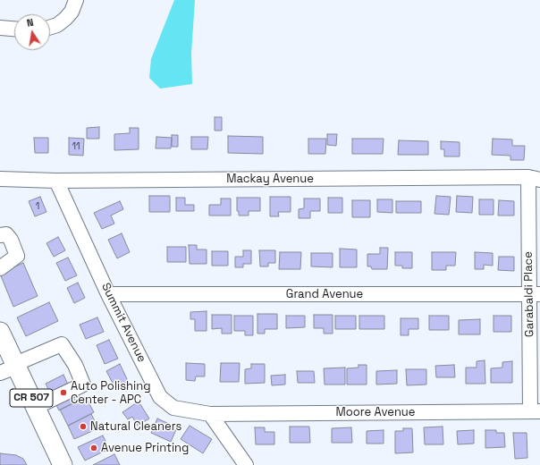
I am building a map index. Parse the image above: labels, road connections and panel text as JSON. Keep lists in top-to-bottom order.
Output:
{
  "streets": {
    "main road": ["CR 507"],
    "street": [
      "Mackay Avenue",
      "Grand Avenue",
      "Garabaldi Place",
      "Summit Avenue",
      "Moore Avenue"
    ]
  },
  "crossings": [
    ["Mackay Avenue", "Garabaldi Place"],
    ["Mackay Avenue", "Summit Avenue"],
    ["Grand Avenue", "Garabaldi Place"],
    ["Grand Avenue", "Summit Avenue"],
    ["Garabaldi Place", "Moore Avenue"],
    ["Summit Avenue", "Moore Avenue"]
  ],
  "places": ["Auto Polishing Center - APC", "Natural Cleaners", "Avenue Printing"],
  "house_numbers": ["11", "1"],
  "north": "top"
}
